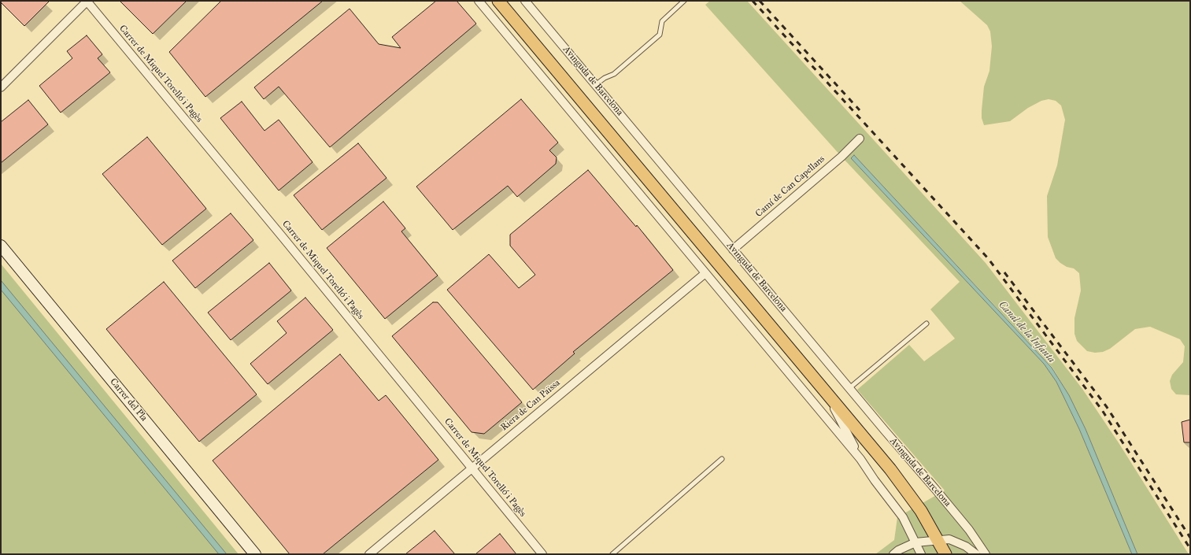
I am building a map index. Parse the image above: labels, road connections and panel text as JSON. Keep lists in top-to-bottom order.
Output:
{
  "streets": {
    "main road": ["Carrer del Pla"],
    "street": [
      "Carrer de Miquel Torelló i Pagès",
      "Avinguda de Barcelona",
      "Camí de Can Capellans",
      "Riera de Can Païssa"
    ]
  },
  "crossings": [
    ["Carrer de Miquel Torelló i Pagès", "Riera de Can Païssa"],
    ["Avinguda de Barcelona", "Camí de Can Capellans"]
  ],
  "water": ["Canal de la Infanta"]
}
